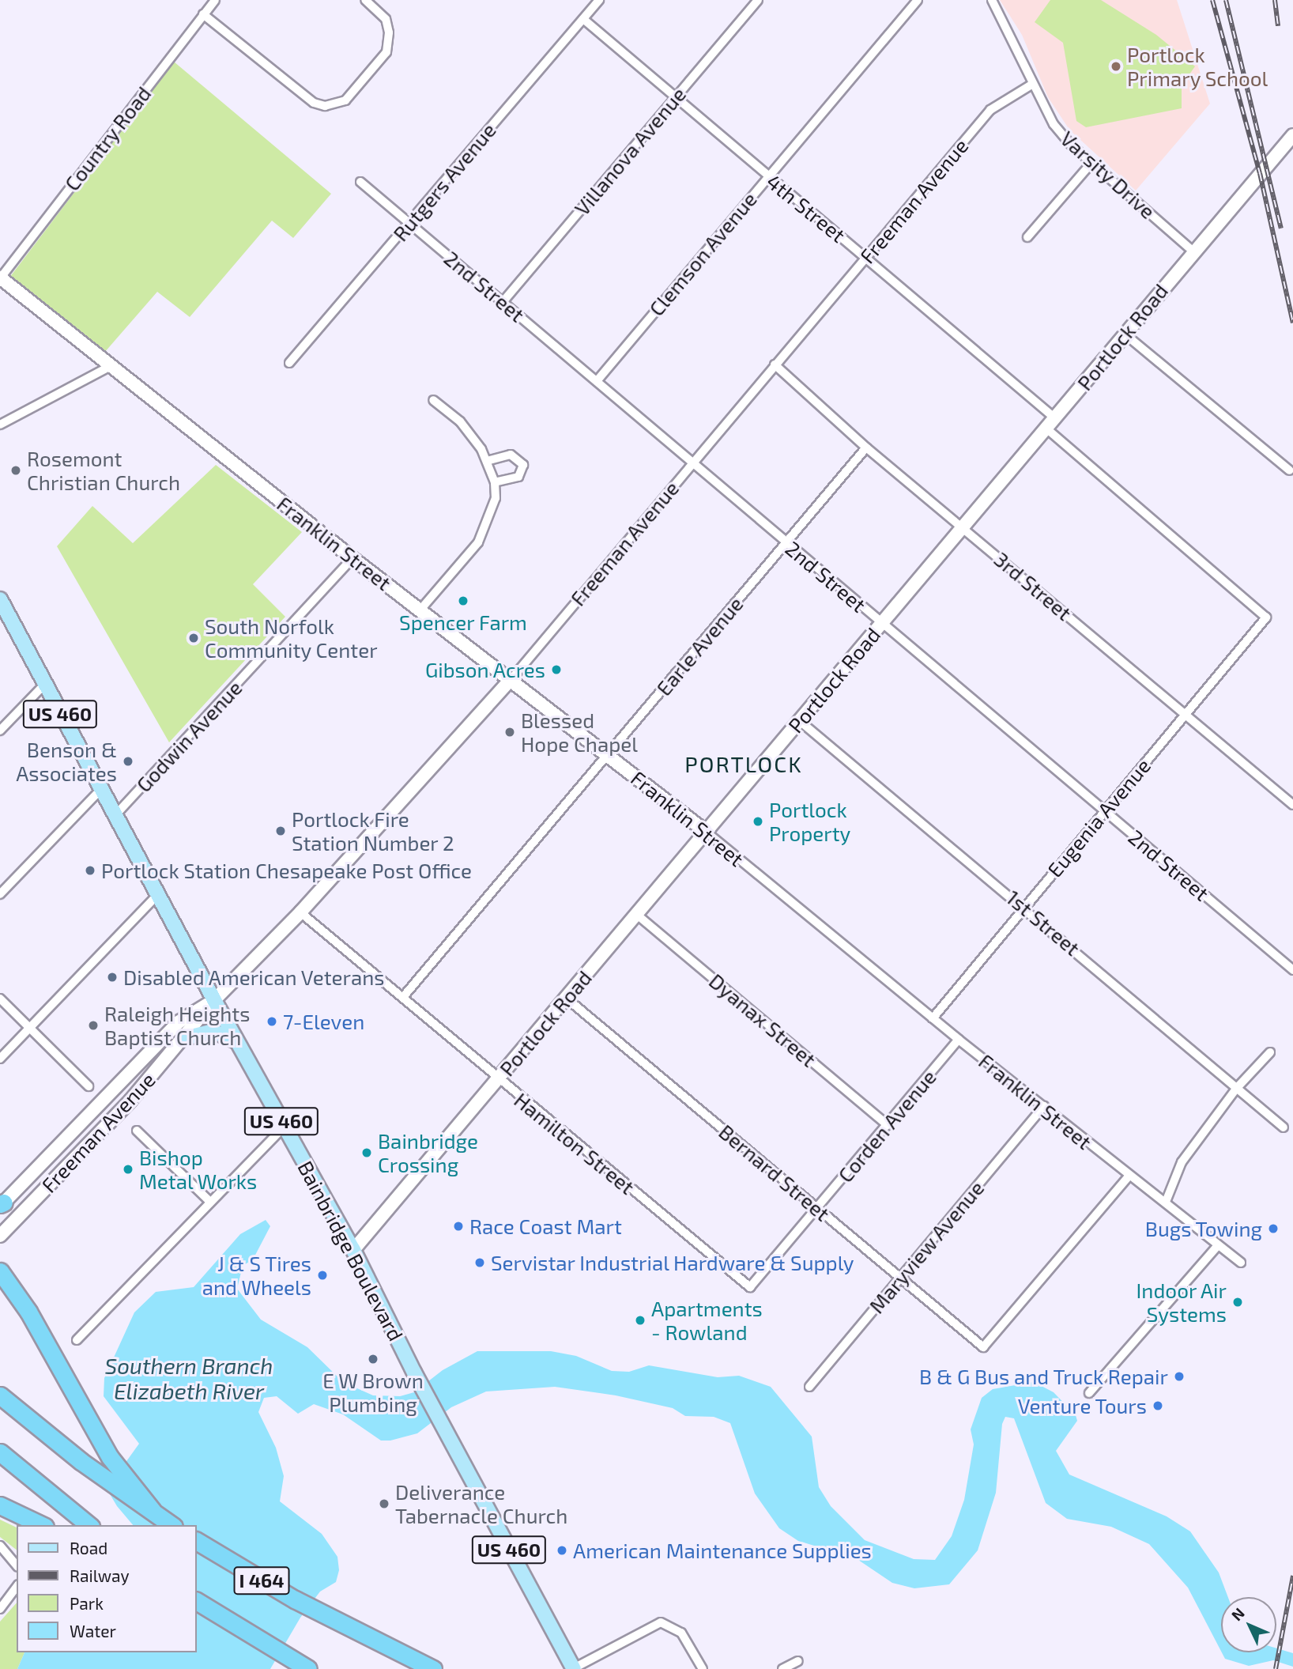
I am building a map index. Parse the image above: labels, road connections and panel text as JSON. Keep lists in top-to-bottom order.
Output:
{
  "streets": {
    "highway": ["I 464"],
    "main road": [
      "Freeman Avenue",
      "Portlock Road",
      "Franklin Street",
      "US 460",
      "Bainbridge Boulevard"
    ],
    "street": [
      "Country Road",
      "Villanova Avenue",
      "Varsity Drive",
      "Rutgers Avenue",
      "4th Street",
      "Clemson Avenue",
      "2nd Street",
      "3rd Street",
      "Earle Avenue",
      "Godwin Avenue",
      "Eugenia Avenue",
      "1st Street",
      "Dyanax Street",
      "Corden Avenue",
      "Hamilton Street",
      "Bernard Street",
      "Maryview Avenue"
    ]
  },
  "crossings": [
    ["Country Road", "Franklin Street"],
    ["Villanova Avenue", "4th Street"],
    ["Villanova Avenue", "2nd Street"],
    ["Varsity Drive", "Freeman Avenue"],
    ["Varsity Drive", "Portlock Road"],
    ["Rutgers Avenue", "4th Street"],
    ["Rutgers Avenue", "2nd Street"],
    ["Freeman Avenue", "4th Street"],
    ["Freeman Avenue", "2nd Street"],
    ["Freeman Avenue", "Franklin Street"],
    ["Freeman Avenue", "3rd Street"],
    ["Freeman Avenue", "Hamilton Street"],
    ["Freeman Avenue", "Bainbridge Boulevard"],
    ["4th Street", "Clemson Avenue"],
    ["4th Street", "Portlock Road"],
    ["4th Street", "Eugenia Avenue"],
    ["Clemson Avenue", "2nd Street"],
    ["2nd Street", "Portlock Road"],
    ["2nd Street", "Earle Avenue"],
    ["2nd Street", "Eugenia Avenue"],
    ["Portlock Road", "Franklin Street"],
    ["Portlock Road", "3rd Street"],
    ["Portlock Road", "1st Street"],
    ["Portlock Road", "Dyanax Street"],
    ["Portlock Road", "Hamilton Street"],
    ["Portlock Road", "Bernard Street"],
    ["Portlock Road", "Bainbridge Boulevard"],
    ["Franklin Street", "Earle Avenue"],
    ["Franklin Street", "Godwin Avenue"],
    ["Franklin Street", "Eugenia Avenue"],
    ["Franklin Street", "Corden Avenue"],
    ["Franklin Street", "Bernard Street"],
    ["Franklin Street", "Maryview Avenue"],
    ["3rd Street", "Earle Avenue"],
    ["3rd Street", "Eugenia Avenue"],
    ["Earle Avenue", "Hamilton Street"],
    ["Godwin Avenue", "Bainbridge Boulevard"],
    ["Eugenia Avenue", "1st Street"],
    ["Dyanax Street", "Corden Avenue"],
    ["Corden Avenue", "Hamilton Street"],
    ["Corden Avenue", "Bernard Street"],
    ["Bernard Street", "Maryview Avenue"]
  ],
  "districts": ["PORTLOCK"],
  "water": ["Southern Branch Elizabeth River"],
  "places": [
    "Portlock Primary School",
    "Rosemont Christian Church",
    "Spencer Farm",
    "South Norfolk Community Center",
    "Gibson Acres",
    "Blessed Hope Chapel",
    "Benson & Associates",
    "Portlock Property",
    "Portlock Fire Station Number 2",
    "Portlock Station Chesapeake Post Office",
    "Disabled American Veterans",
    "7-Eleven",
    "Raleigh Heights Baptist Church",
    "Bainbridge Crossing",
    "Bishop Metal Works",
    "Race Coast Mart",
    "Bugs Towing",
    "Servistar Industrial Hardware & Supply",
    "J & S Tires and Wheels",
    "Indoor Air Systems",
    "Apartments - Rowland",
    "E W Brown Plumbing",
    "B & G Bus and Truck Repair",
    "Venture Tours",
    "Deliverance Tabernacle Church",
    "American Maintenance Supplies"
  ],
  "legend": [
    "Road",
    "Railway",
    "Park",
    "Water"
  ],
  "north": "top left"
}
